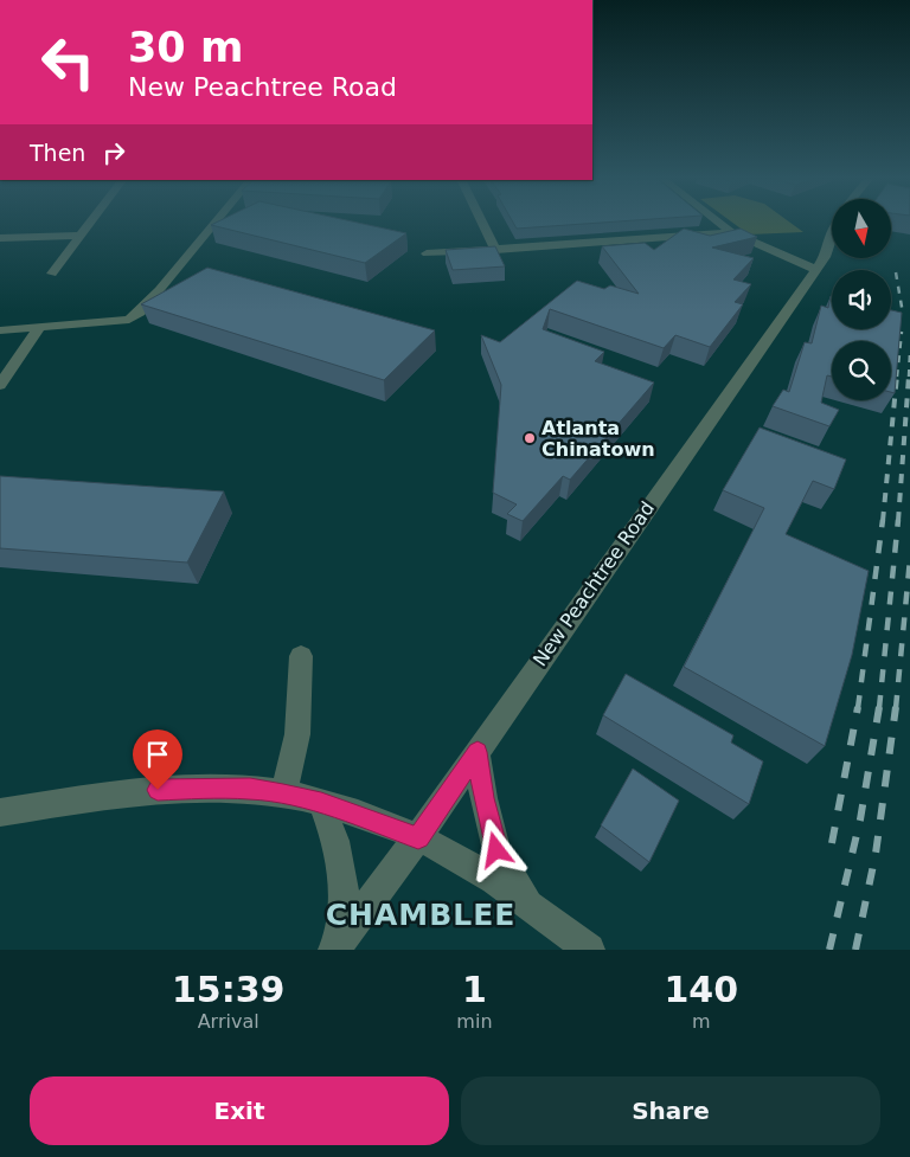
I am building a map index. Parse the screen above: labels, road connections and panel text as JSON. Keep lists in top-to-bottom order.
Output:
{
  "streets": {
    "street": ["New Peachtree Road"]
  },
  "districts": ["CHAMBLEE"],
  "places": ["Atlanta Chinatown"],
  "north": "bottom",
  "page": {
    "turn": ["30 m", "New Peachtree Road"],
    "then": "Then",
    "eta": [
      "15:39",
      "Arrival",
      "1",
      "min",
      "140",
      "m"
    ],
    "buttons": ["Exit", "Share"]
  }
}
